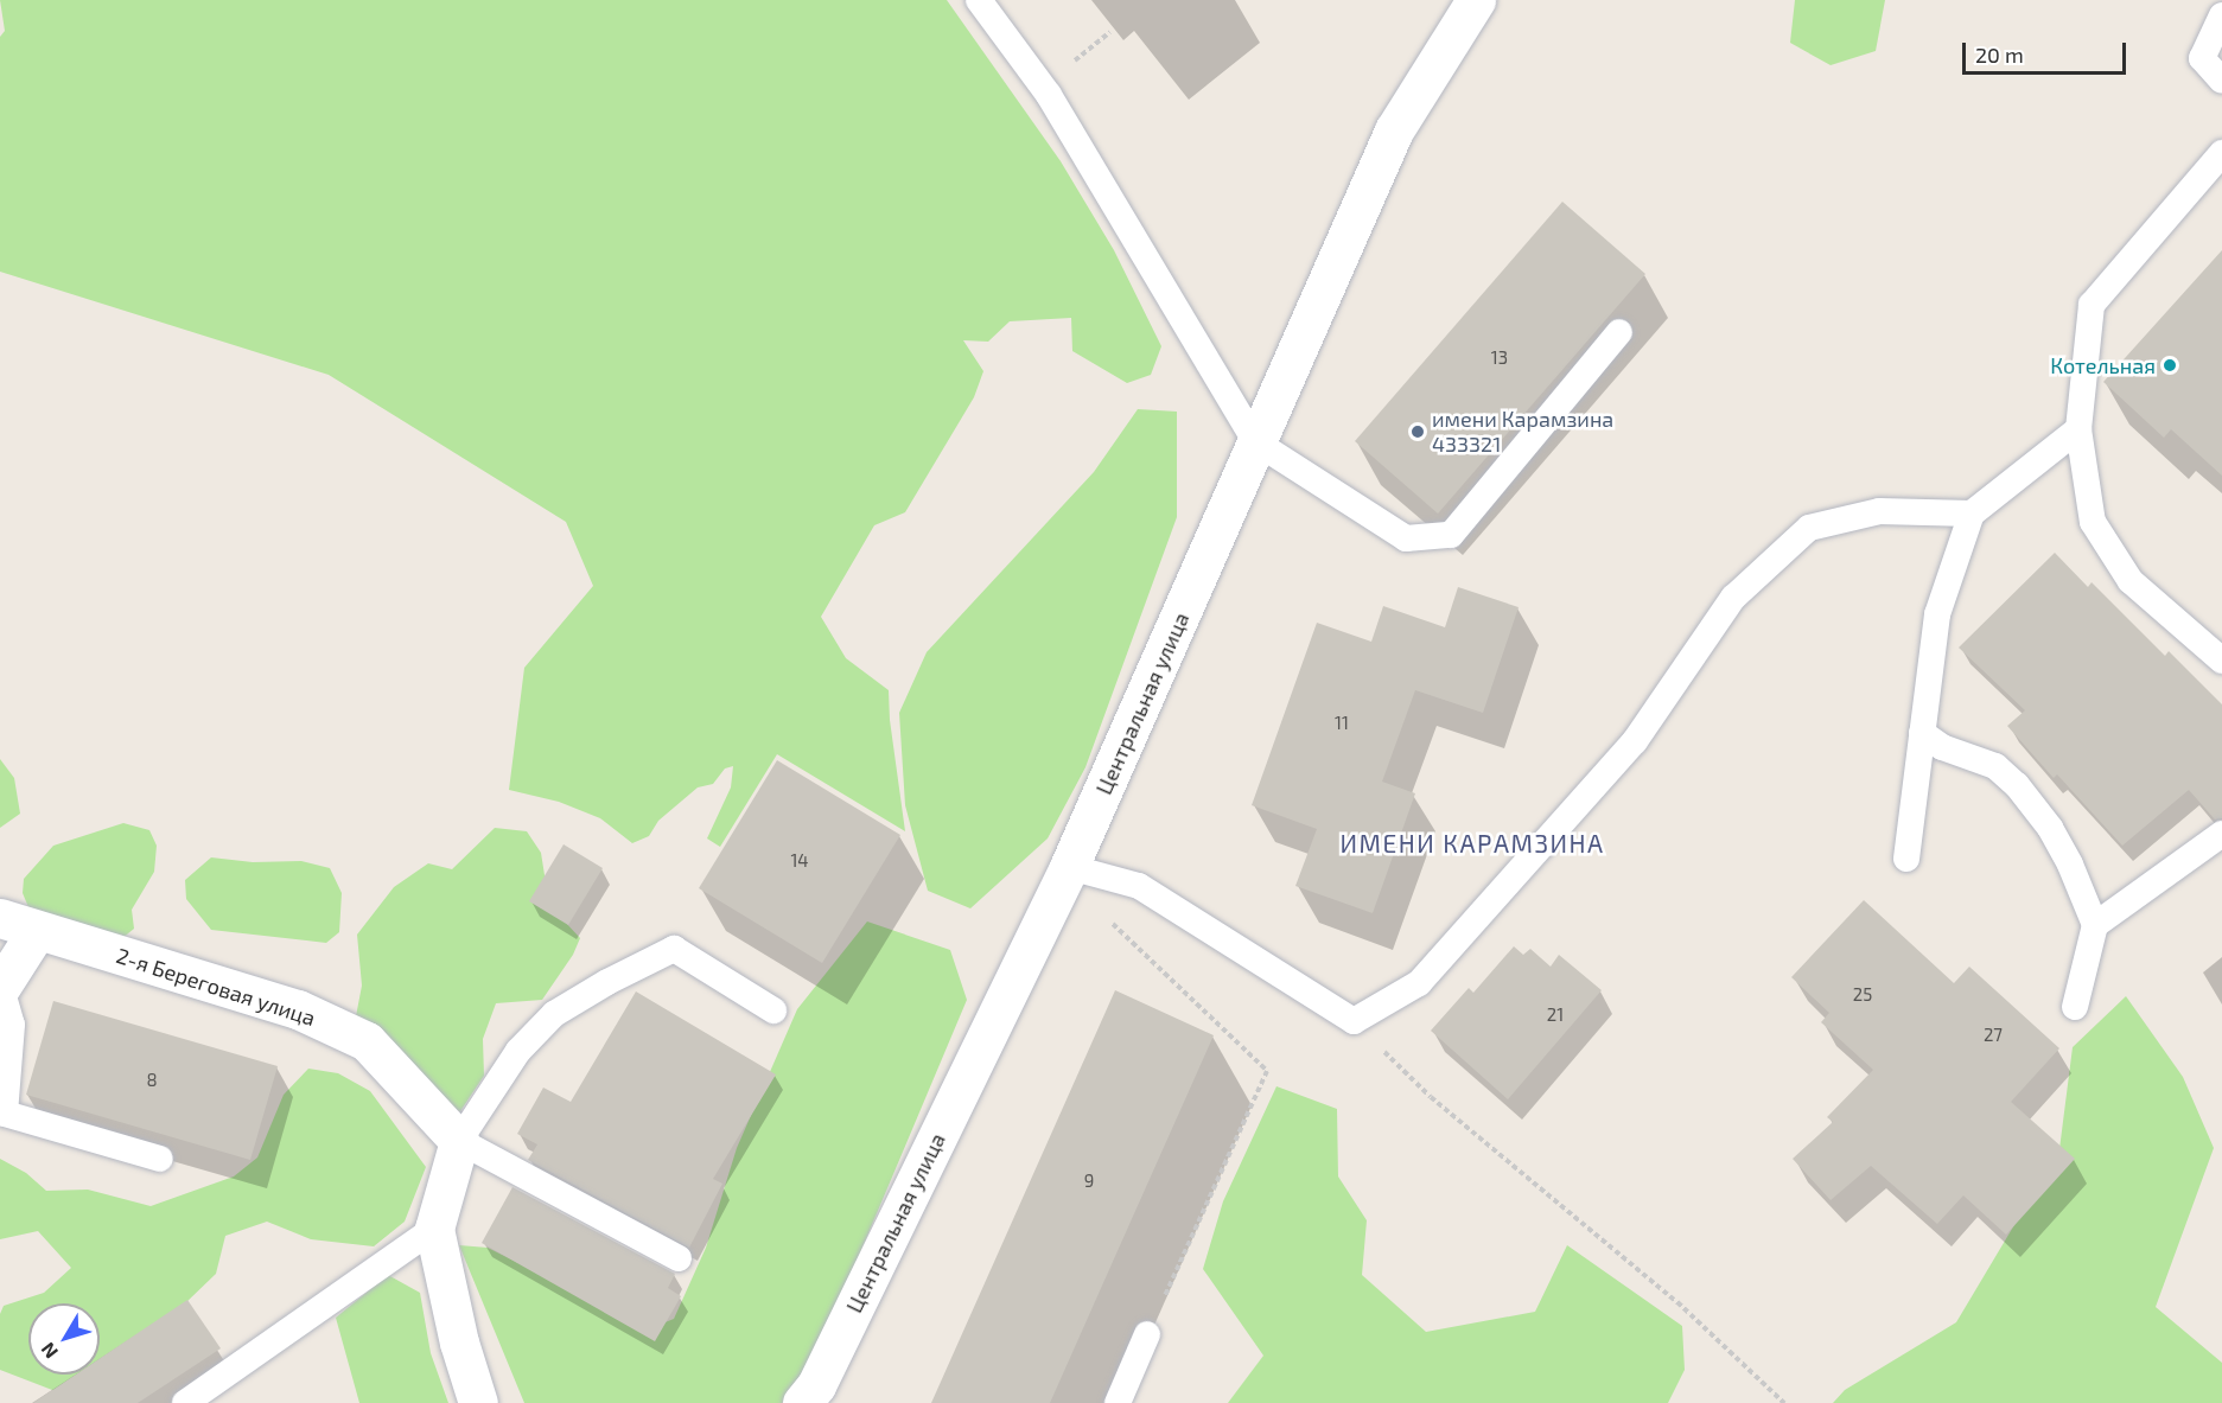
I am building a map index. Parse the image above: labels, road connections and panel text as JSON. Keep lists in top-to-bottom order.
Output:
{
  "streets": {
    "street": ["Центральная улица", "2-я Береговая улица"]
  },
  "districts": ["ИМЕНИ КАРАМЗИНА"],
  "places": ["Котельная", "имени Карамзина 433321"],
  "house_numbers": [
    "13",
    "11",
    "14",
    "25",
    "21",
    "27",
    "8",
    "9"
  ],
  "scale_bar": "20 m",
  "north": "bottom left"
}
